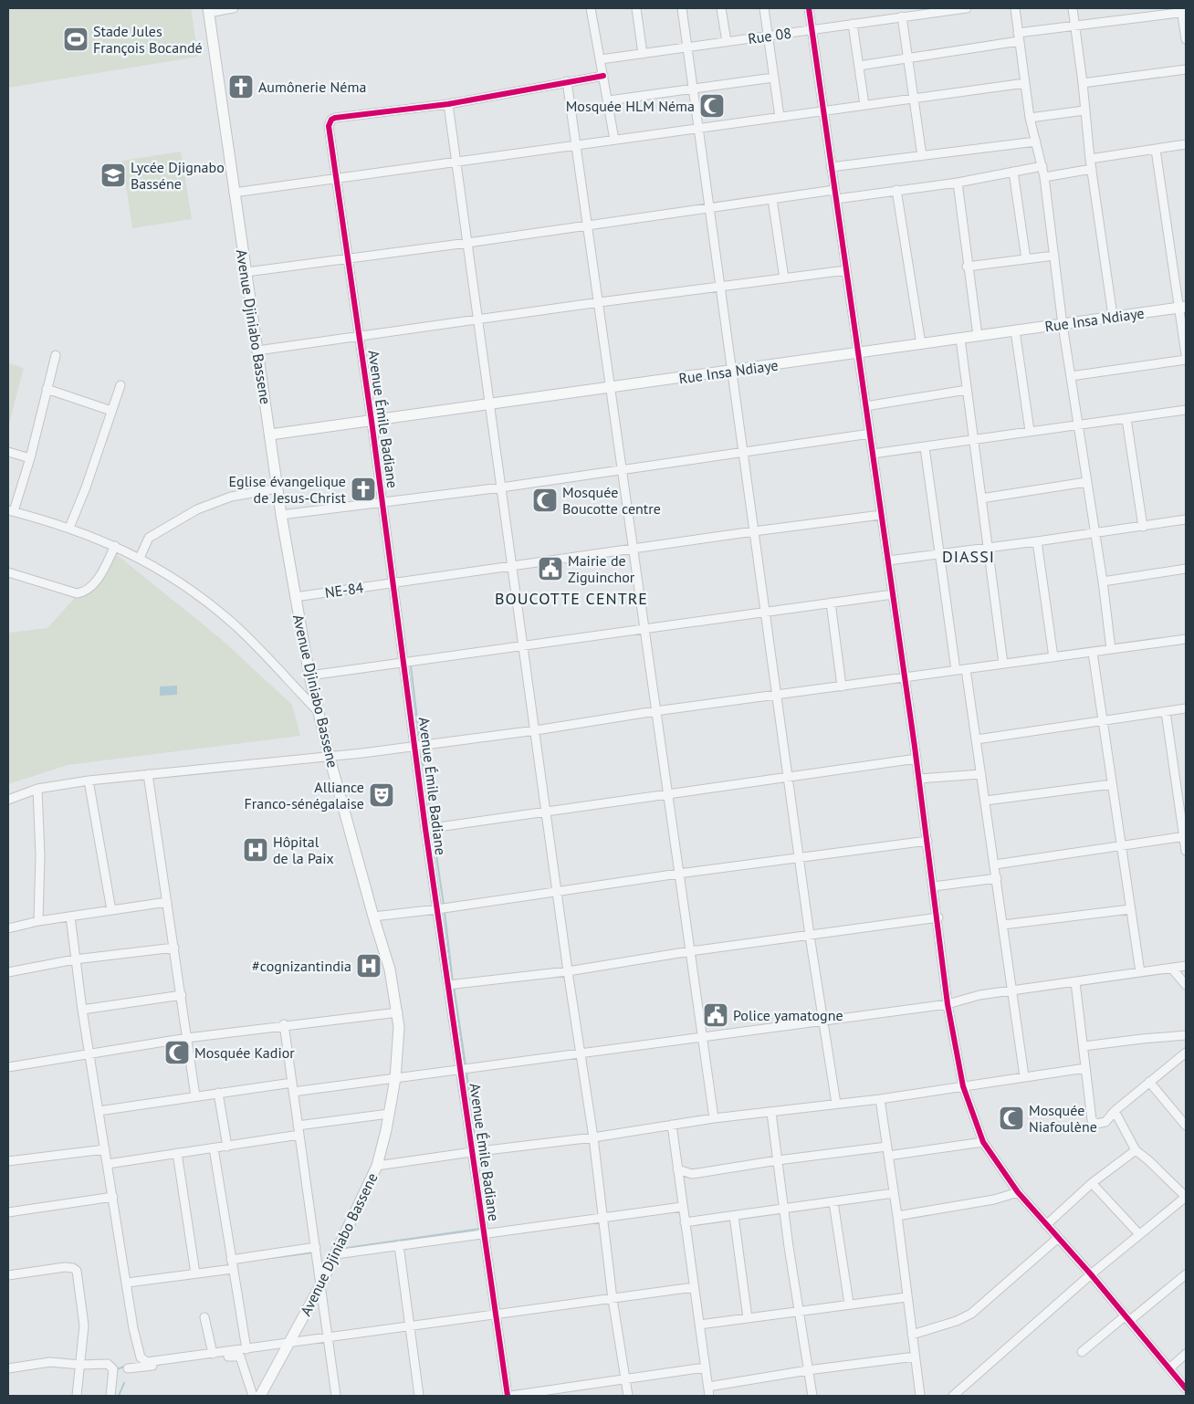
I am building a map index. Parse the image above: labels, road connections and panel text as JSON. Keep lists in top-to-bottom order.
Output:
{
  "streets": {
    "main road": ["Rue Insa Ndiaye", "Avenue Djiniabo Bassene"],
    "street": ["Rue 08", "Avenue Émile Badiane", "NE-84"]
  },
  "crossings": [
    ["Rue Insa Ndiaye", "Avenue Djiniabo Bassene"],
    ["Rue Insa Ndiaye", "Avenue Émile Badiane"],
    ["Avenue Djiniabo Bassene", "NE-84"],
    ["Avenue Émile Badiane", "NE-84"]
  ],
  "districts": ["DIASSI", "BOUCOTTE CENTRE"],
  "places": {
    "sports": ["Stade Jules François Bocandé"],
    "church": ["Aumônerie Néma", "Eglise évangelique de Jesus-Christ"],
    "mosque": [
      "Mosquée HLM Néma",
      "Mosquée Boucotte centre",
      "Mosquée Kadior",
      "Mosquée Niafoulène"
    ],
    "school or university": ["Lycée Djignabo Basséne"],
    "public building": ["Mairie de Ziguinchor", "Police yamatogne"],
    "theatre": ["Alliance Franco-sénégalaise"],
    "hospital": ["Hôpital de la Paix", "#cognizantindia"]
  }
}
